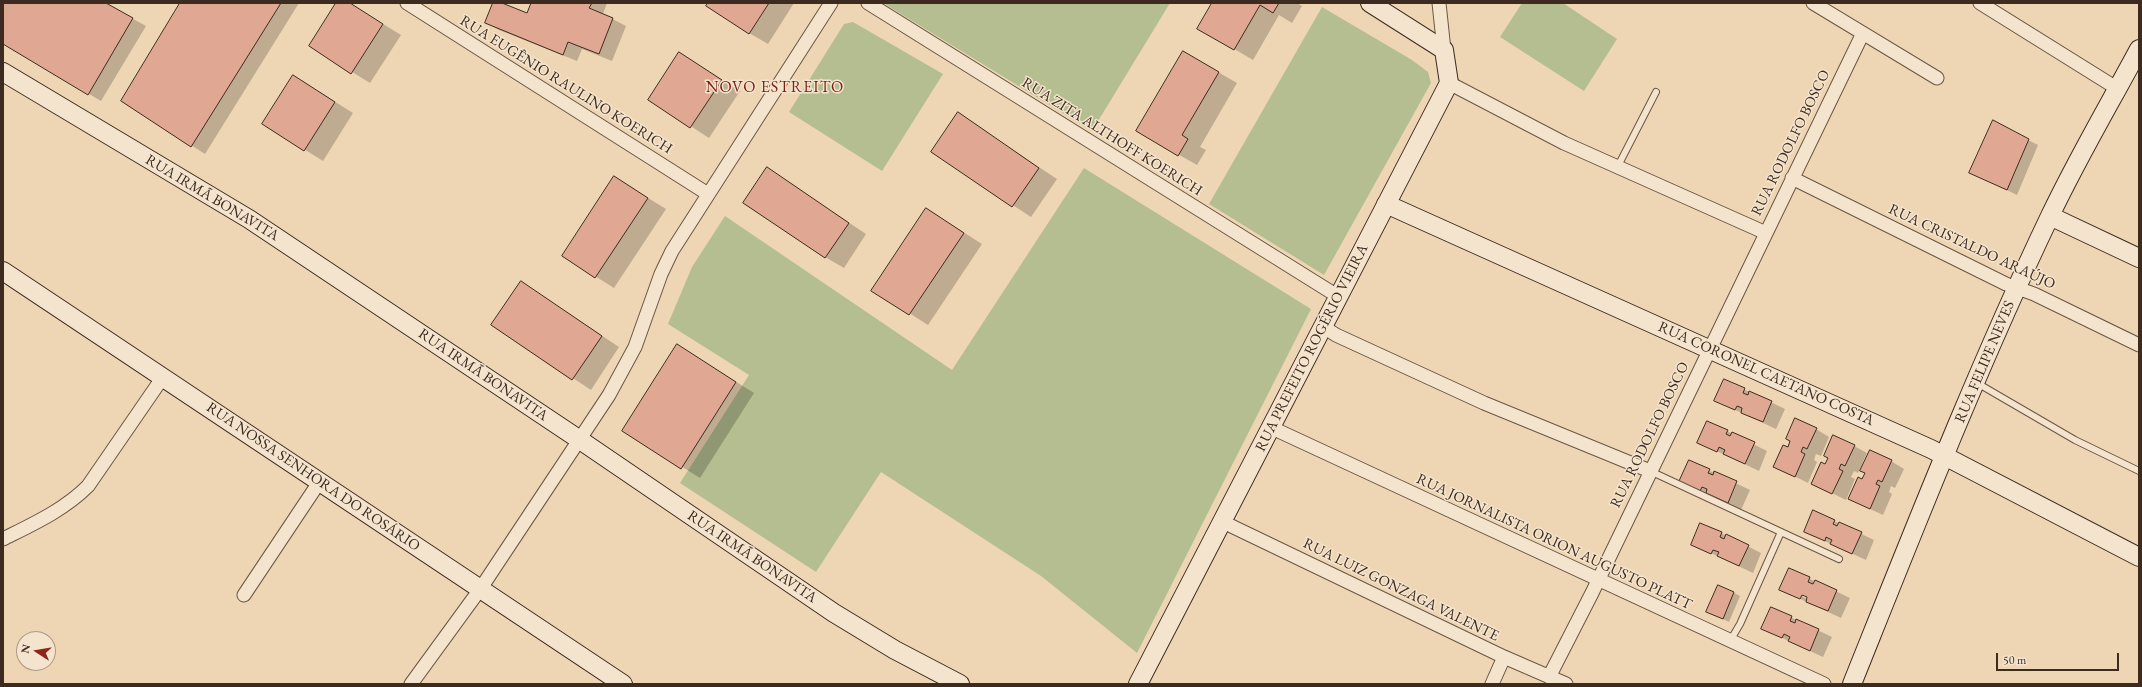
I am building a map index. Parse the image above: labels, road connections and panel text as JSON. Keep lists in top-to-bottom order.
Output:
{
  "streets": {
    "street": [
      "RUA EUGÊNIO RAULINO KOERICH",
      "RUA ZITA ALTHOFF KOERICH",
      "RUA RODOLFO BOSCO",
      "RUA IRMÃ BONAVITA",
      "RUA CRISTALDO ARAÚJO",
      "RUA PREFEITO ROGÉRIO VIEIRA",
      "RUA FELIPE NEVES",
      "RUA CORONEL CAETANO COSTA",
      "RUA NOSSA SENHORA DO ROSÁRIO",
      "RUA JORNALISTA ORION AUGUSTO PLATT",
      "RUA LUIZ GONZAGA VALENTE"
    ]
  },
  "crossings": [
    ["RUA ZITA ALTHOFF KOERICH", "RUA PREFEITO ROGÉRIO VIEIRA"],
    ["RUA RODOLFO BOSCO", "RUA CRISTALDO ARAÚJO"],
    ["RUA RODOLFO BOSCO", "RUA CORONEL CAETANO COSTA"],
    ["RUA RODOLFO BOSCO", "RUA JORNALISTA ORION AUGUSTO PLATT"],
    ["RUA RODOLFO BOSCO", "RUA LUIZ GONZAGA VALENTE"],
    ["RUA CRISTALDO ARAÚJO", "RUA FELIPE NEVES"],
    ["RUA PREFEITO ROGÉRIO VIEIRA", "RUA CORONEL CAETANO COSTA"],
    ["RUA PREFEITO ROGÉRIO VIEIRA", "RUA JORNALISTA ORION AUGUSTO PLATT"],
    ["RUA PREFEITO ROGÉRIO VIEIRA", "RUA LUIZ GONZAGA VALENTE"],
    ["RUA FELIPE NEVES", "RUA CORONEL CAETANO COSTA"]
  ],
  "districts": ["NOVO ESTREITO"],
  "scale_bar": "50 m",
  "north": "left"
}
